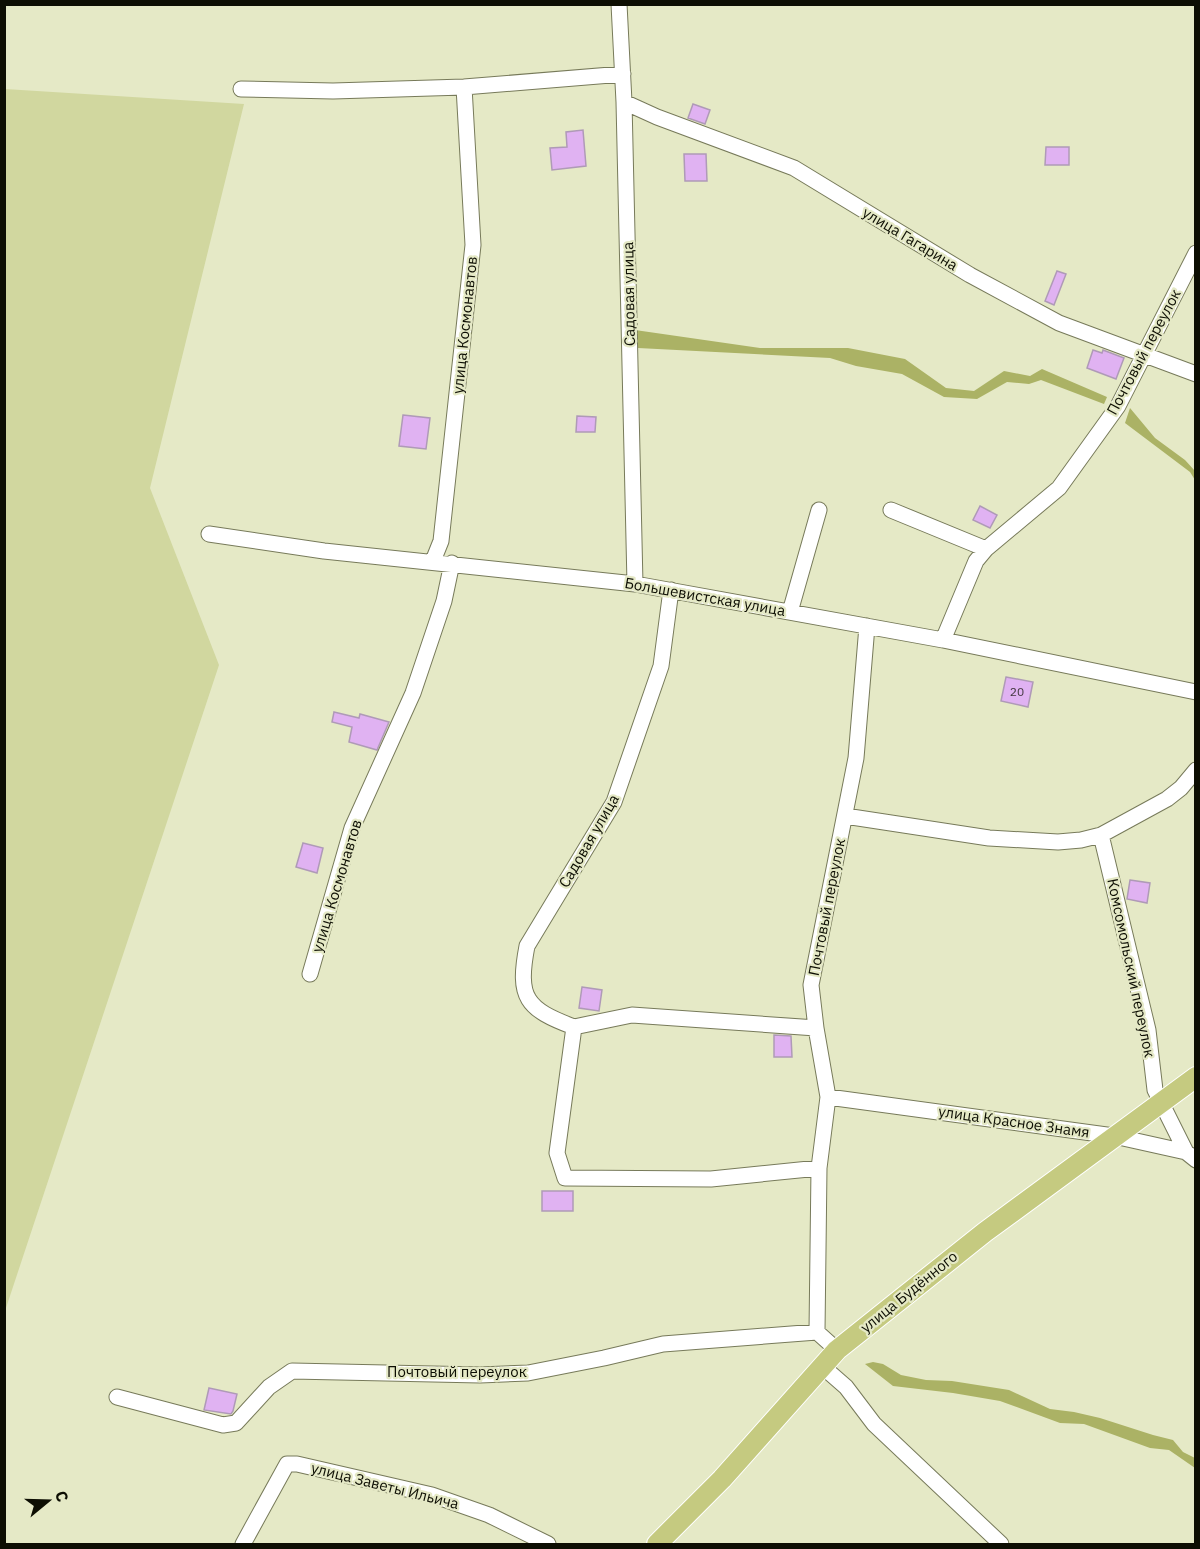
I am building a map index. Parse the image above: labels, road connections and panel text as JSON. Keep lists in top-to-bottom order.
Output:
{
  "streets": {
    "main road": ["улица Будённого"],
    "street": [
      "улица Гагарина",
      "Садовая улица",
      "улица Космонавтов",
      "Почтовый переулок",
      "Большевистская улица",
      "Комсомольский переулок",
      "улица Красное Знамя",
      "улица Заветы Ильича"
    ]
  },
  "crossings": [
    ["улица Гагарина", "Садовая улица"],
    ["улица Гагарина", "Почтовый переулок"],
    ["Садовая улица", "Большевистская улица"],
    ["улица Космонавтов", "Большевистская улица"],
    ["Почтовый переулок", "Большевистская улица"],
    ["Почтовый переулок", "улица Красное Знамя"],
    ["Комсомольский переулок", "улица Красное Знамя"],
    ["Комсомольский переулок", "улица Будённого"],
    ["улица Красное Знамя", "улица Будённого"]
  ],
  "house_numbers": ["20"],
  "north": "right"
}
